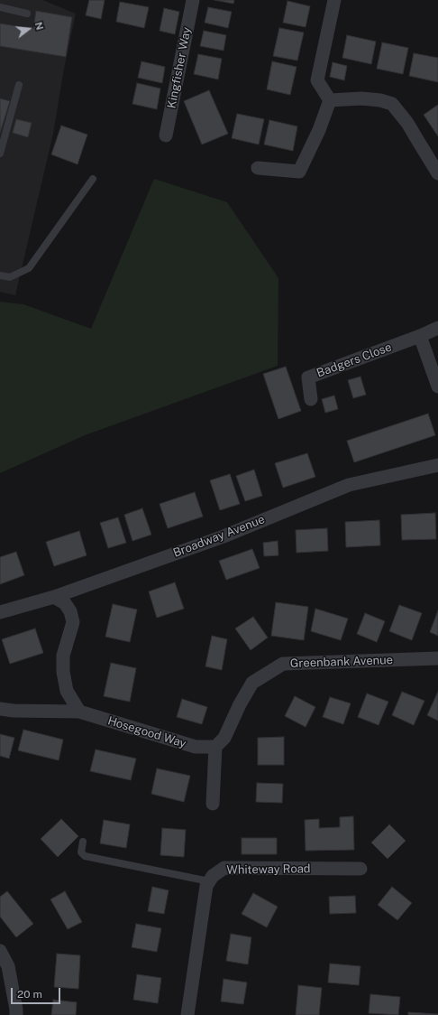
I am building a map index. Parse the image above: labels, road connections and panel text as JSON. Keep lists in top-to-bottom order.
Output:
{
  "streets": {
    "street": [
      "Kingfisher Way",
      "Badgers Close",
      "Broadway Avenue",
      "Greenbank Avenue",
      "Hosegood Way",
      "Whiteway Road"
    ]
  },
  "crossings": [
    ["Greenbank Avenue", "Hosegood Way"]
  ],
  "scale_bar": "20 m",
  "north": "right"
}
